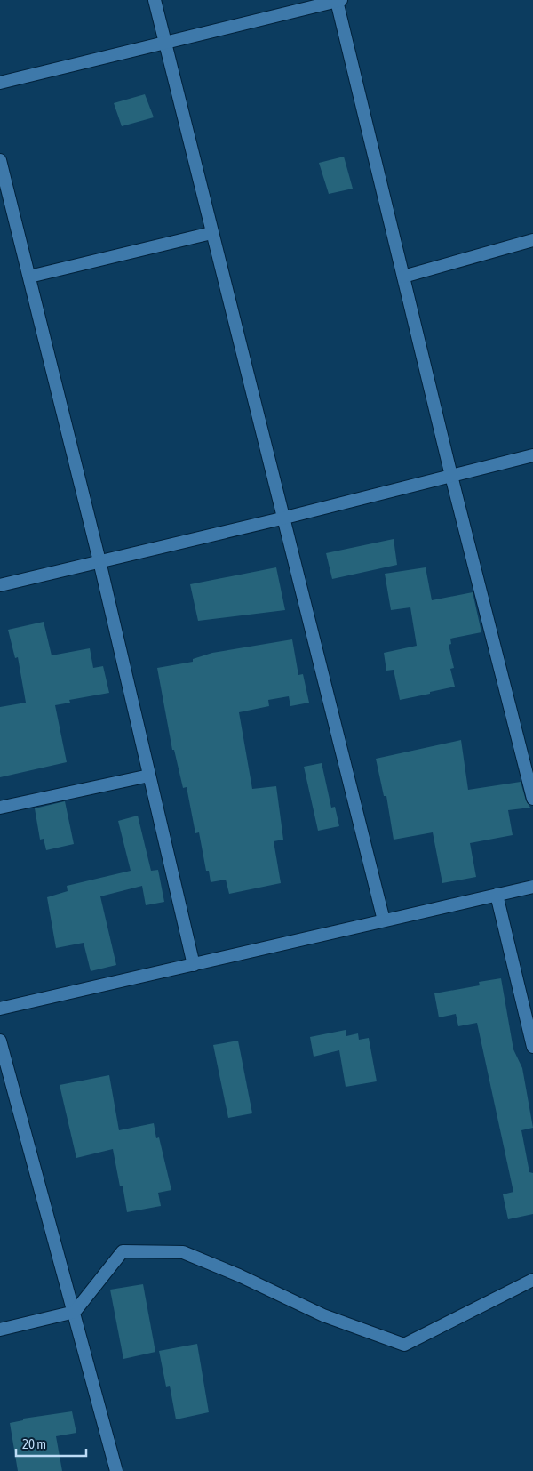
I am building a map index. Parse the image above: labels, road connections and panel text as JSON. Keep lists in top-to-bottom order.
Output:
{
  "scale_bar": "20 m"
}
